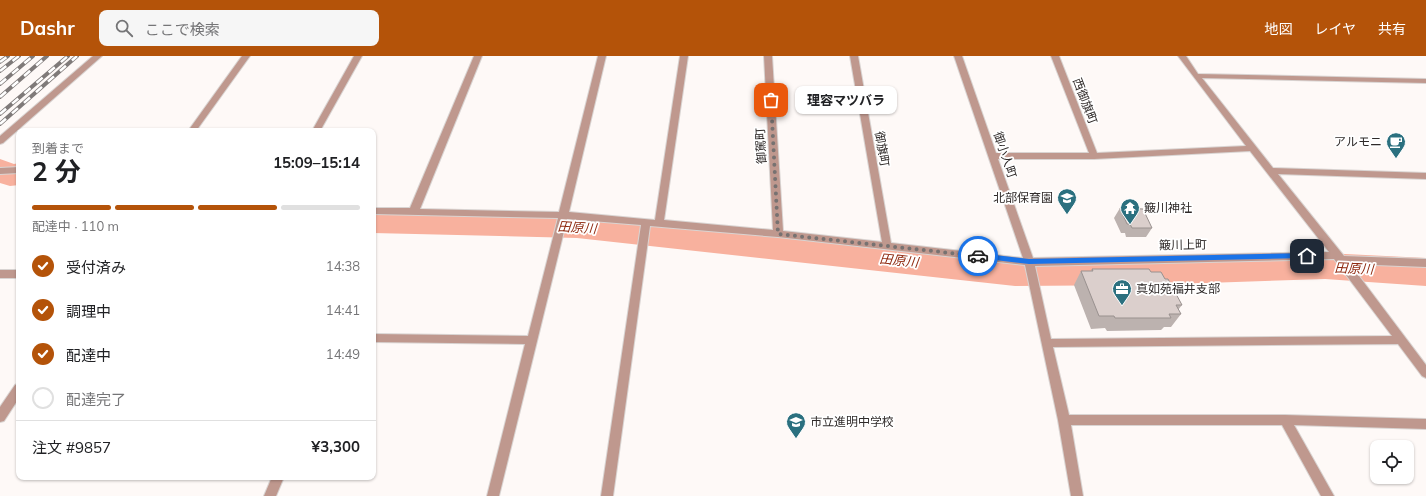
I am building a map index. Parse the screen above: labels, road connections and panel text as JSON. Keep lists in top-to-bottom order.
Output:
{
  "streets": {
    "street": [
      "西御旗町",
      "御駕町",
      "御旗町",
      "御小人町",
      "簸川上町"
    ]
  },
  "crossings": [
    ["御駕町", "簸川上町"],
    ["御旗町", "簸川上町"],
    ["御小人町", "簸川上町"]
  ],
  "water": ["田原川"],
  "places": {
    "other": ["理容マツバラ"],
    "cafe": ["アルモニ"],
    "school or university": ["北部保育園", "市立進明中学校"],
    "temple": ["簸川神社"],
    "office": ["真如苑福井支部"]
  },
  "page": {
    "header": "Dashr",
    "search": "ここで検索",
    "nav": ["地図", "レイヤ", "共有"],
    "bubble": "理容マツバラ",
    "heading": ["2 分", "到着まで", "15:09–15:14"],
    "panel": ["注文 #9857", "¥3,300"],
    "bar": "配達中 · 110 m",
    "list": [
      ["受付済み", "14:38"],
      ["調理中", "14:41"],
      ["配達中", "14:49"],
      "配達完了"
    ]
  }
}
